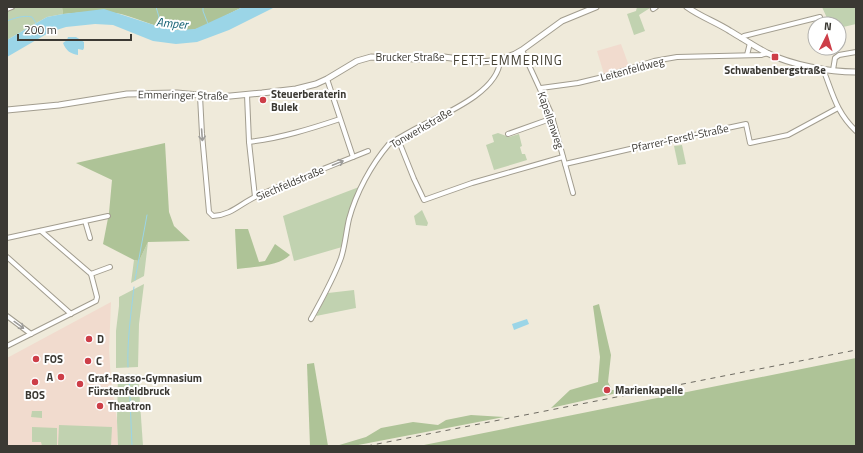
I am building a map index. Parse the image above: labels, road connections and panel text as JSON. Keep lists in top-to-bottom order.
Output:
{
  "streets": {
    "street": [
      "Brucker Straße",
      "Leitenfeldweg",
      "Emmeringer Straße",
      "Kapellenweg",
      "Tonwerkstraße",
      "Pfarrer-Ferstl-Straße",
      "Siechfeldstraße"
    ]
  },
  "crossings": [
    ["Brucker Straße", "Emmeringer Straße"],
    ["Brucker Straße", "Kapellenweg"],
    ["Brucker Straße", "Tonwerkstraße"],
    ["Leitenfeldweg", "Kapellenweg"],
    ["Emmeringer Straße", "Siechfeldstraße"],
    ["Kapellenweg", "Pfarrer-Ferstl-Straße"]
  ],
  "districts": ["FETT-EMMERING"],
  "water": ["Amper"],
  "places": {
    "transit": ["Schwabenbergstraße"],
    "other": [
      "Steuerberaterin Bulek",
      "D",
      "FOS",
      "C",
      "A",
      "BOS",
      "Graf-Rasso-Gymnasium Fürstenfeldbruck",
      "Marienkapelle",
      "Theatron"
    ]
  },
  "scale_bar": "200 m",
  "north": "top"
}
